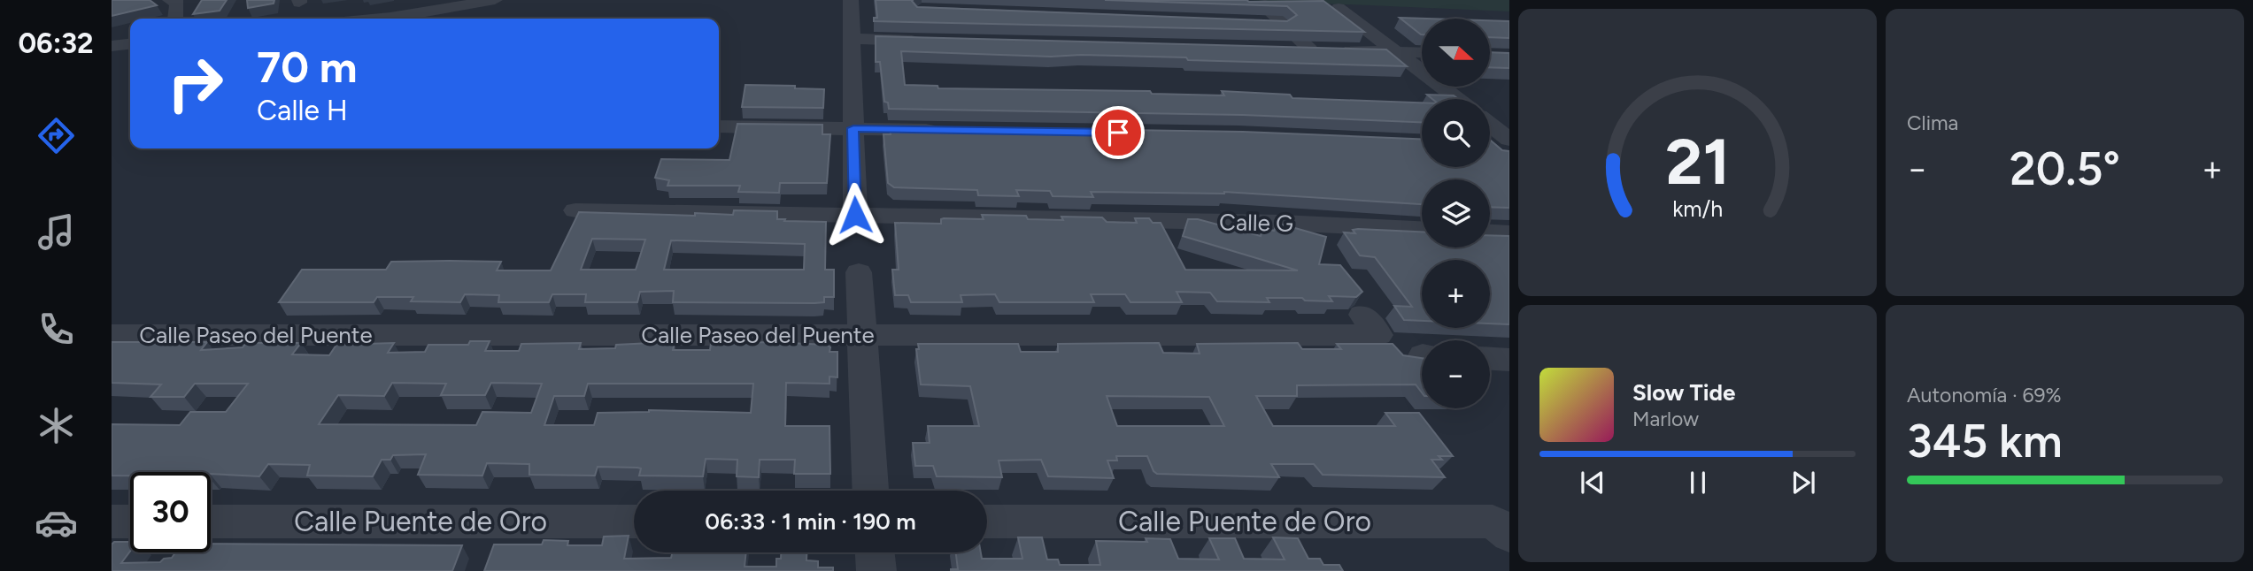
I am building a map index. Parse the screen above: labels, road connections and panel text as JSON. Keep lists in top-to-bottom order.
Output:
{
  "streets": {
    "street": ["Calle G", "Calle Paseo del Puente", "Calle Puente de Oro"]
  },
  "north": "right",
  "page": {
    "tabs": "06:32",
    "tile": [
      "Clima",
      ["Autonomía · 69%", "345 km"]
    ],
    "map_buttons": ["+", "−"],
    "turn": ["70 m", "Calle H"],
    "heat": ["−", "20.5°", "+"],
    "song": ["Slow Tide", "Marlow"],
    "limit": "30",
    "trip": "06:33 · 1 min · 190 m",
    "gauge": ["21", "km/h"]
  }
}
